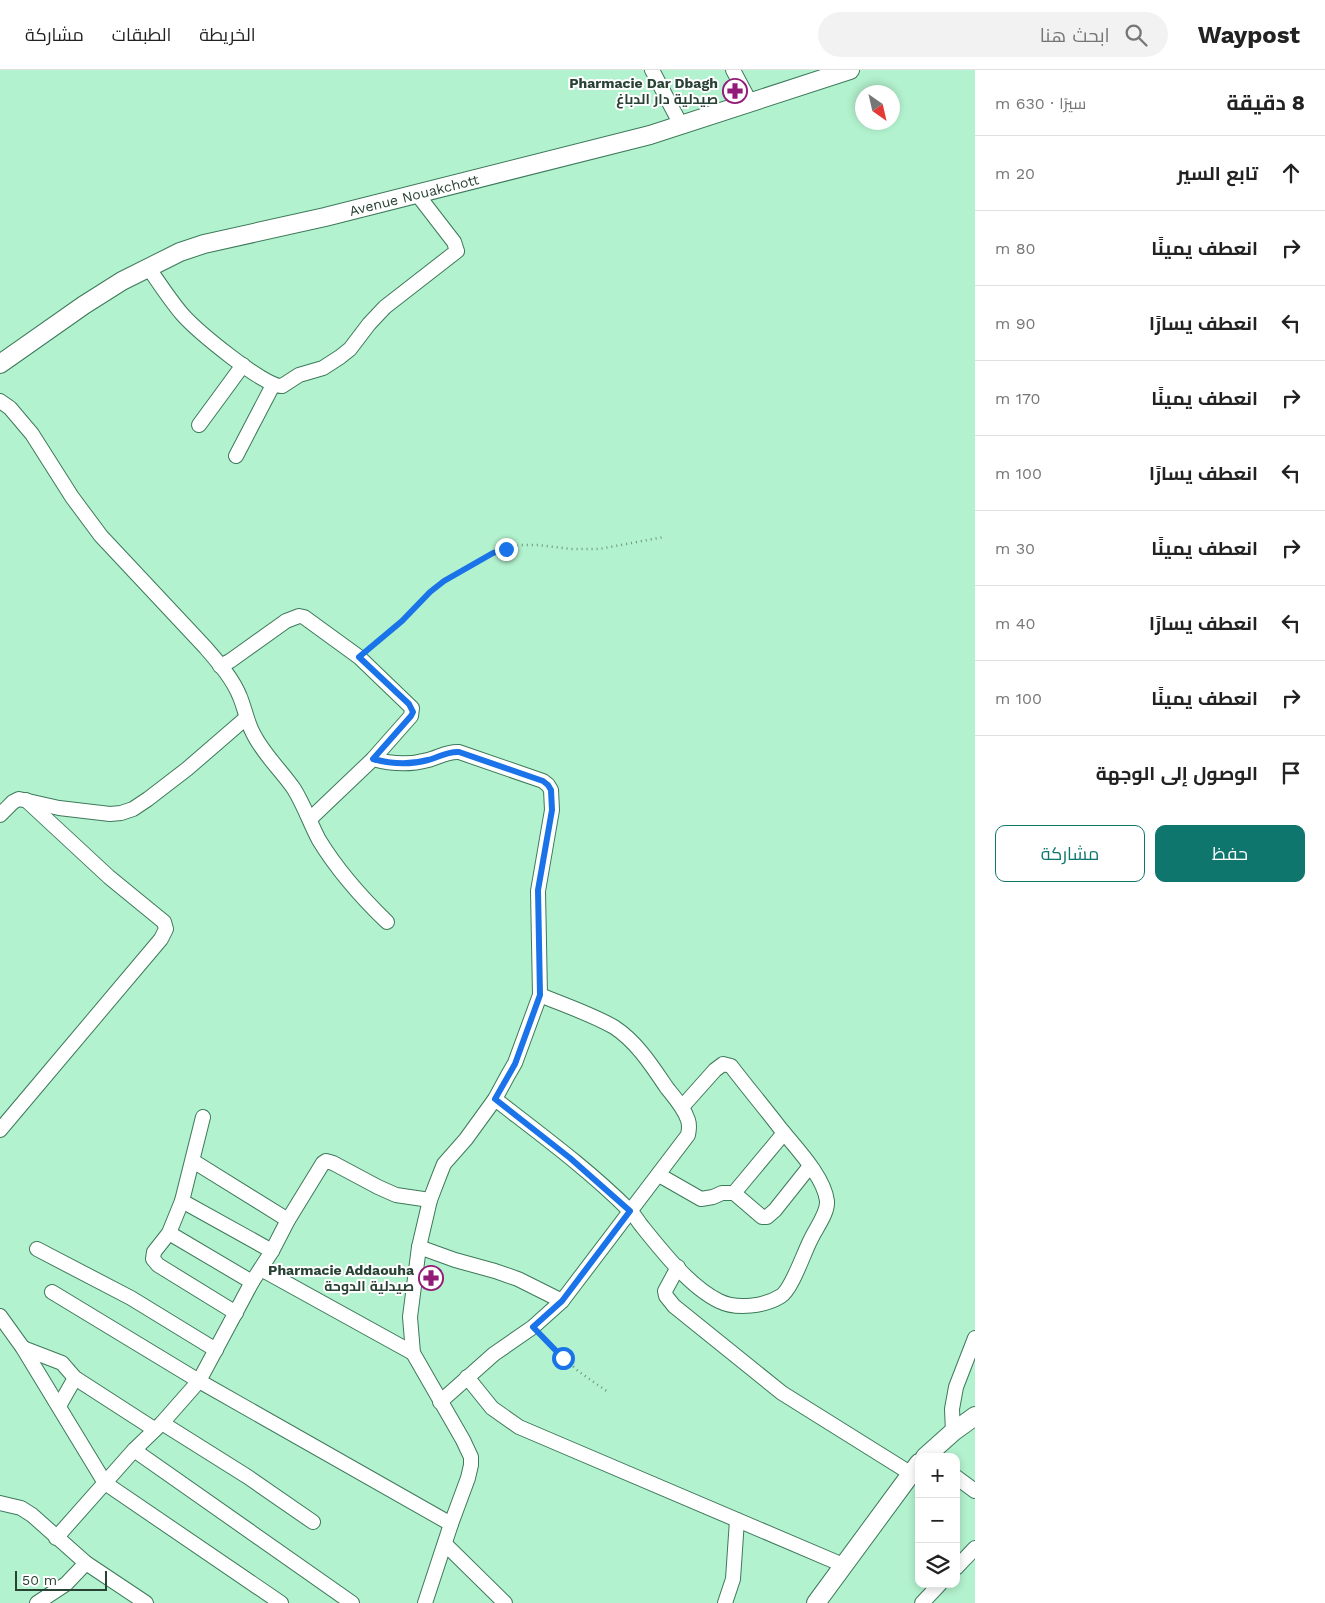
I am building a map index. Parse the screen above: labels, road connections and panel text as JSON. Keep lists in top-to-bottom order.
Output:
{
  "streets": {
    "street": ["Avenue Nouakchott"]
  },
  "places": {
    "pharmacy": ["Pharmacie Dar Dbagh صيدلية دار الدباغ", "Pharmacie Addaouha صيدلية الدوحة"]
  },
  "scale_bar": "50 m",
  "north": "bottom right",
  "page": {
    "header": "Waypost",
    "search": "ابحث هنا",
    "nav": ["الخريطة", "الطبقات", "مشاركة"],
    "heading": ["8 دقيقة", "سيرًا · 630 m"],
    "list": [
      ["تابع السير", "20 m"],
      ["انعطف يمينًا", "80 m"],
      ["انعطف يسارًا", "90 m"],
      ["انعطف يمينًا", "170 m"],
      ["انعطف يسارًا", "100 m"],
      ["انعطف يمينًا", "30 m"],
      ["انعطف يسارًا", "40 m"],
      ["انعطف يمينًا", "100 m"],
      "الوصول إلى الوجهة"
    ],
    "buttons": ["حفظ", "مشاركة"],
    "map_buttons": ["+", "−"],
    "scale": "50 m"
  }
}
